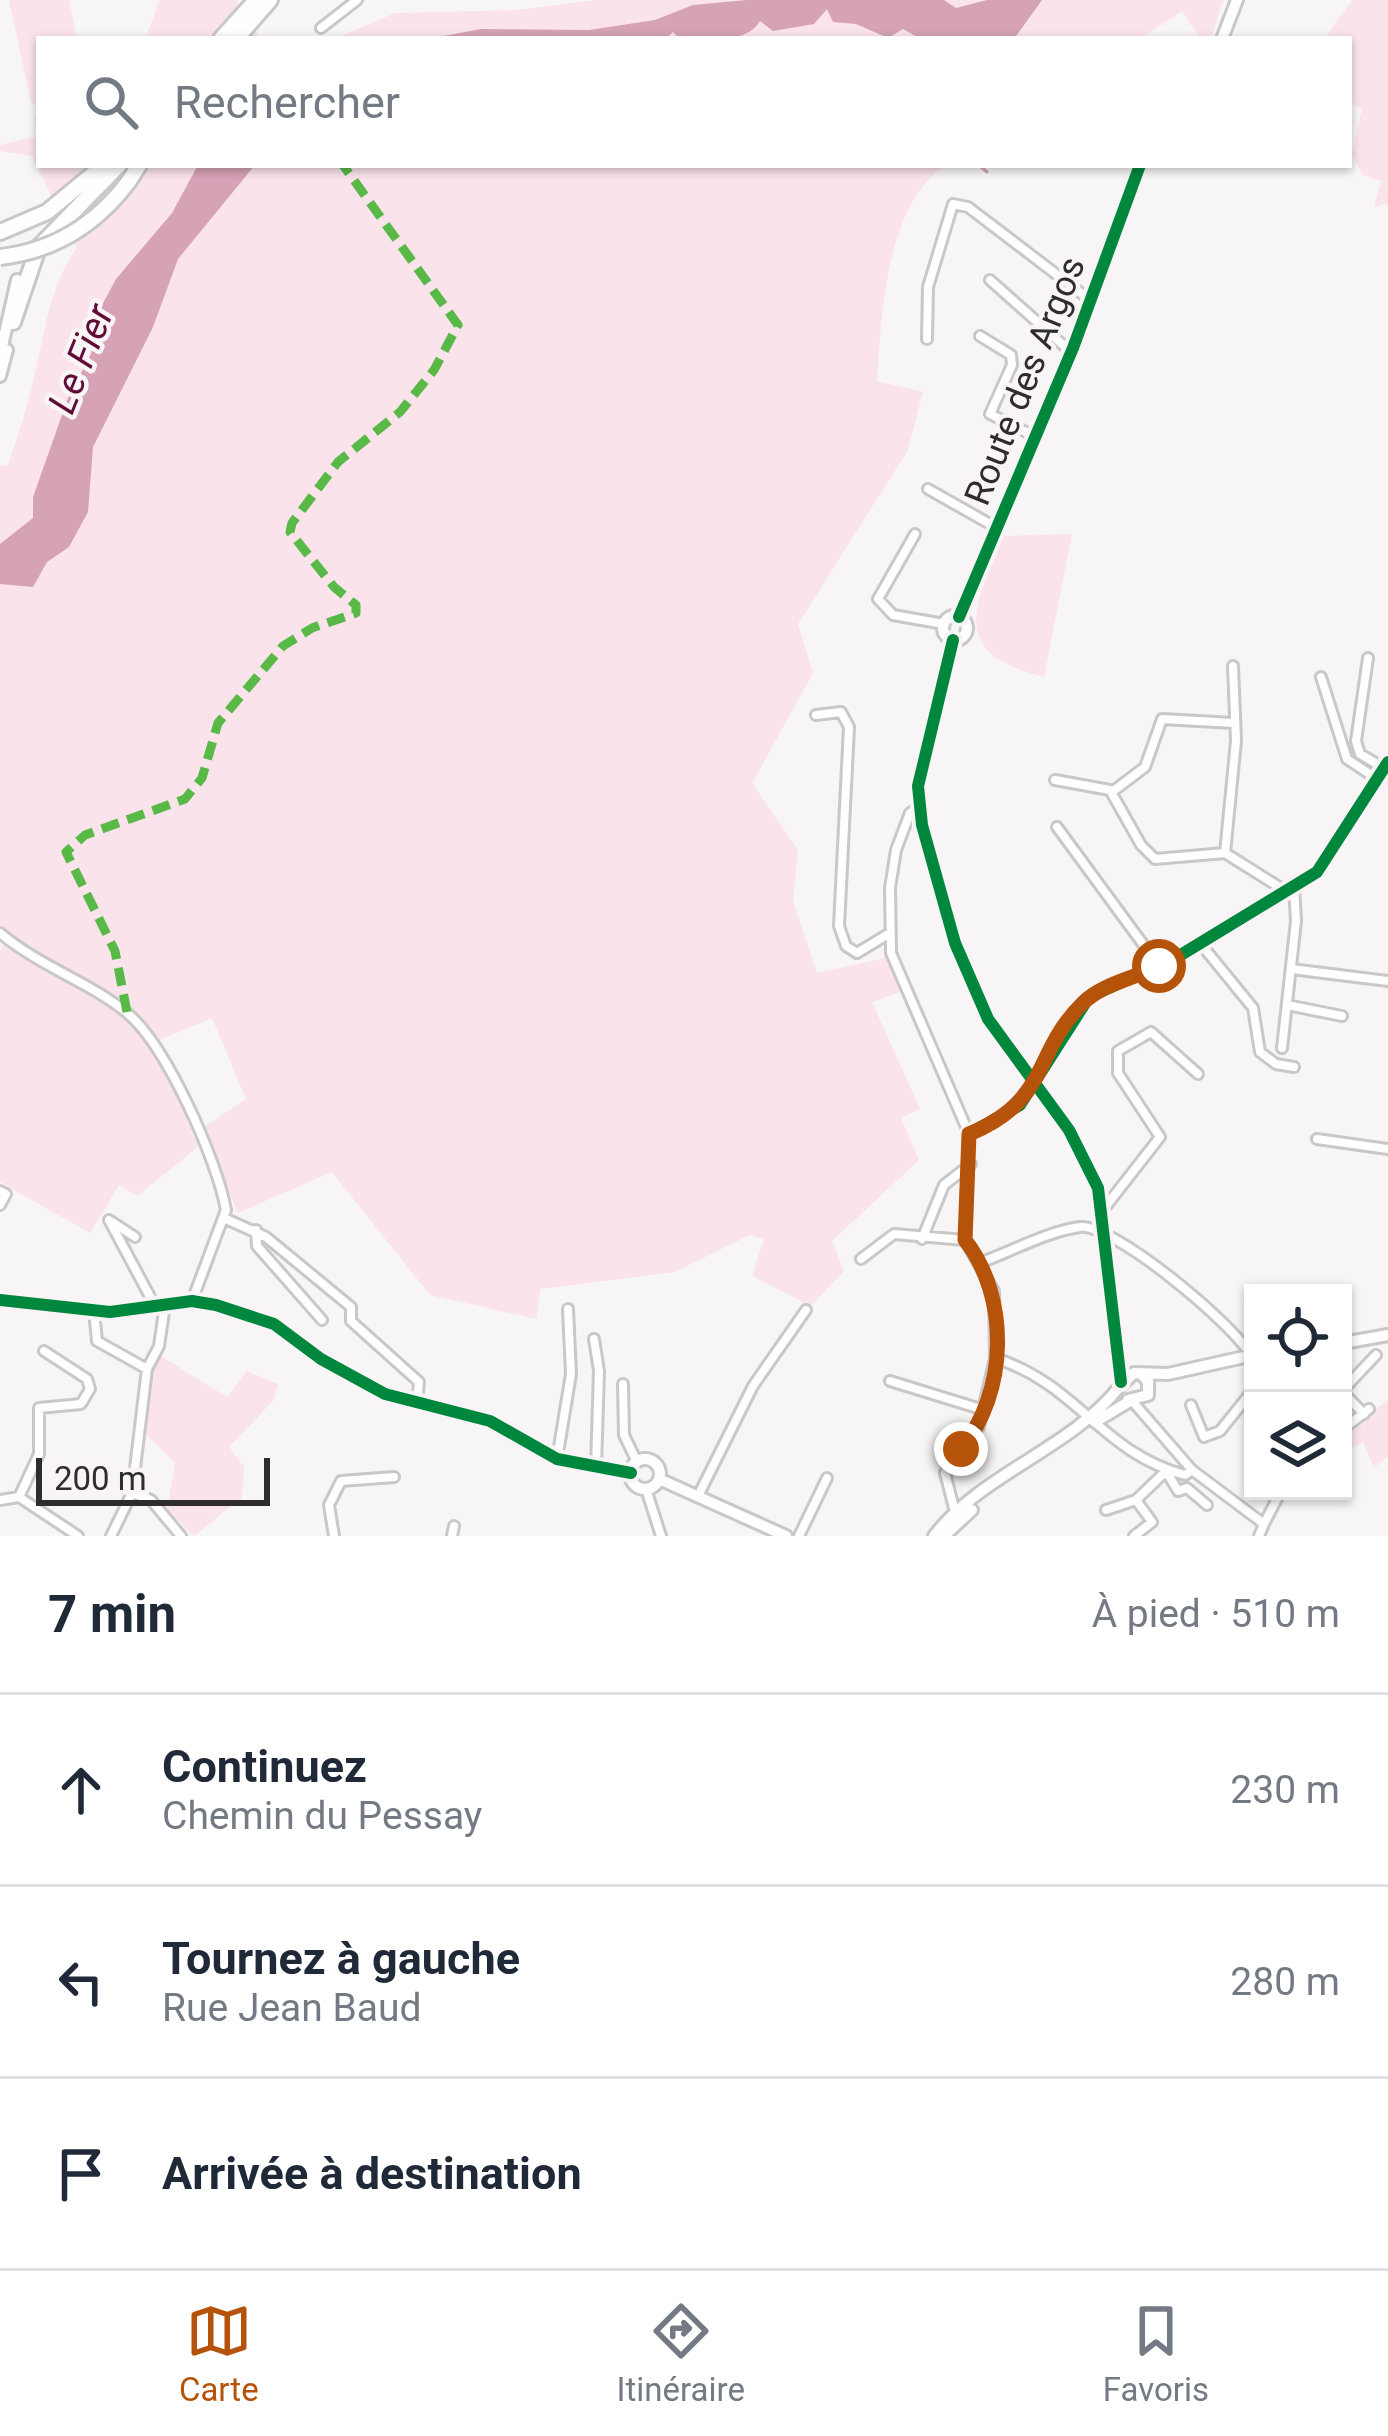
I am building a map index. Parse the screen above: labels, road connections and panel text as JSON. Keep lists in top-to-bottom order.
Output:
{
  "streets": {
    "street": ["Route des Argos"]
  },
  "water": ["Le Fier"],
  "scale_bar": "200 m",
  "page": {
    "search": "Rechercher",
    "scale": "200 m",
    "heading": ["7 min", "À pied · 510 m"],
    "list": [
      ["Continuez", "Chemin du Pessay", "230 m"],
      ["Tournez à gauche", "Rue Jean Baud", "280 m"],
      "Arrivée à destination"
    ],
    "nav": ["Carte", "Itinéraire", "Favoris"]
  }
}
